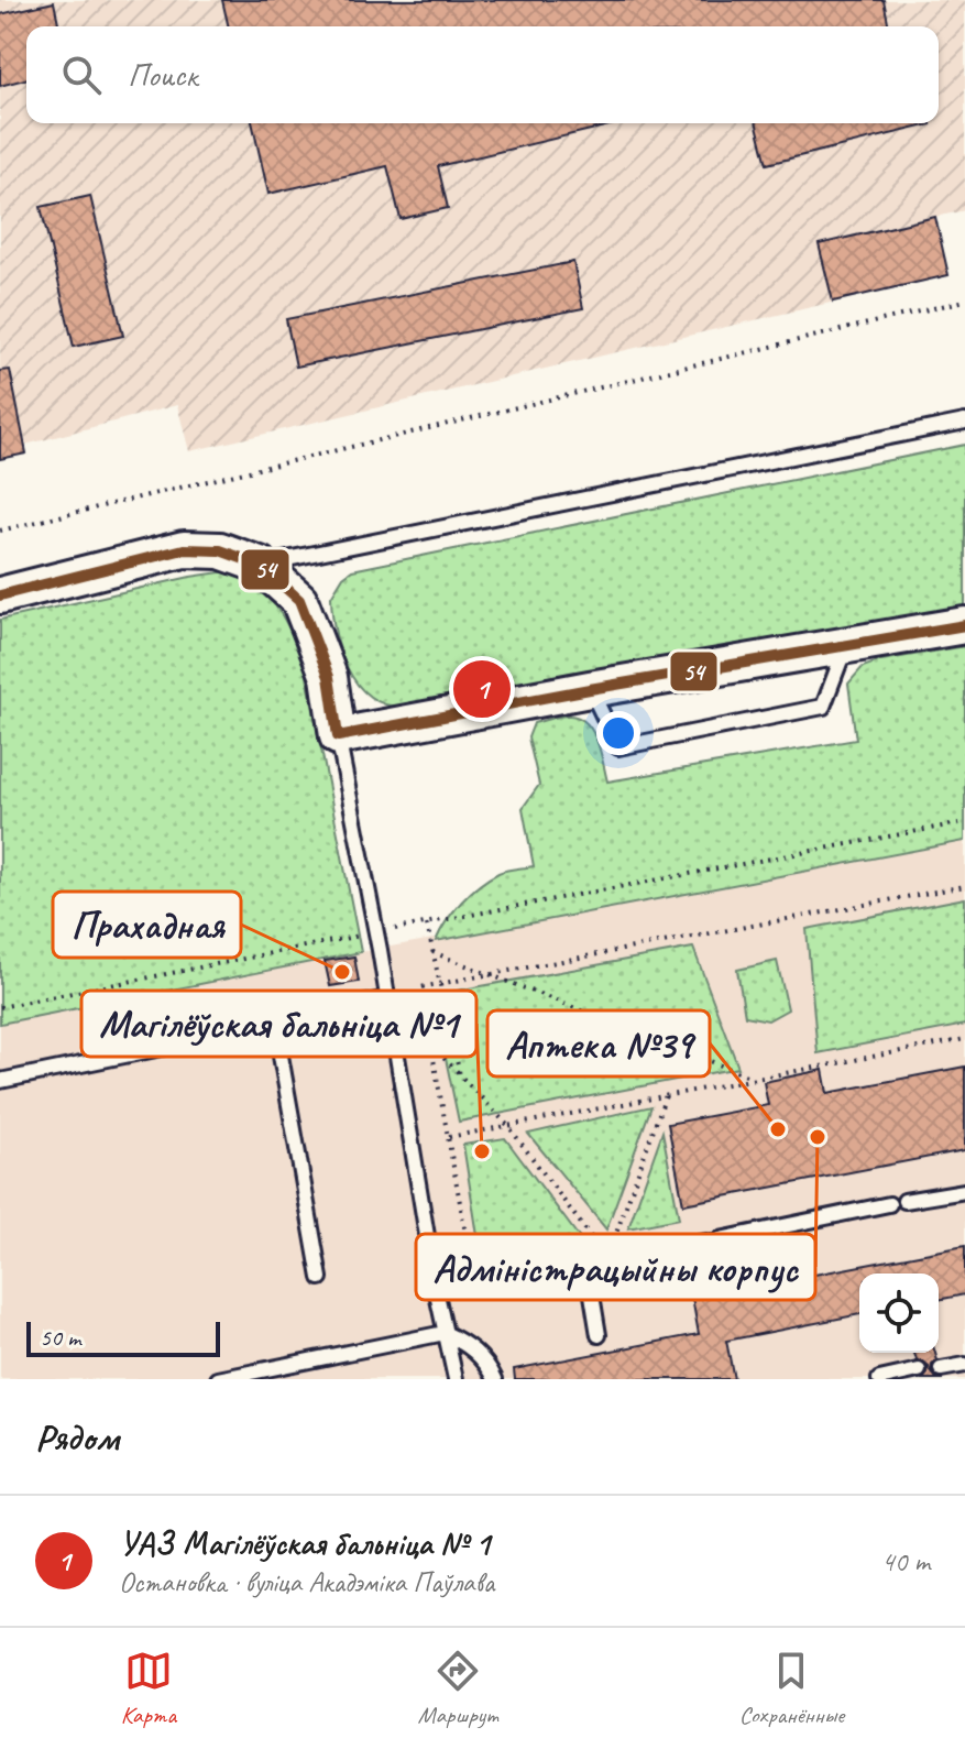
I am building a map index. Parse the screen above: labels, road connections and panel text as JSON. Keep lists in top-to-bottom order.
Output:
{
  "places": [
    "Прахадная",
    "Аптека №39",
    "Адміністрацыйны корпус",
    "Магілёўская бальніца №1"
  ],
  "lines": ["transit line 54"],
  "scale_bar": "50 m",
  "page": {
    "search": "Поиск",
    "pins": "1",
    "scale": "50 m",
    "heading": "Рядом",
    "list": [
      {
        "mark": "1",
        "name": "УАЗ Магілёўская бальніца № 1",
        "note": "Остановка · вуліца Акадэміка Паўлава",
        "value": "40 m"
      }
    ],
    "nav": ["Карта", "Маршрут", "Сохранённые"]
  }
}
